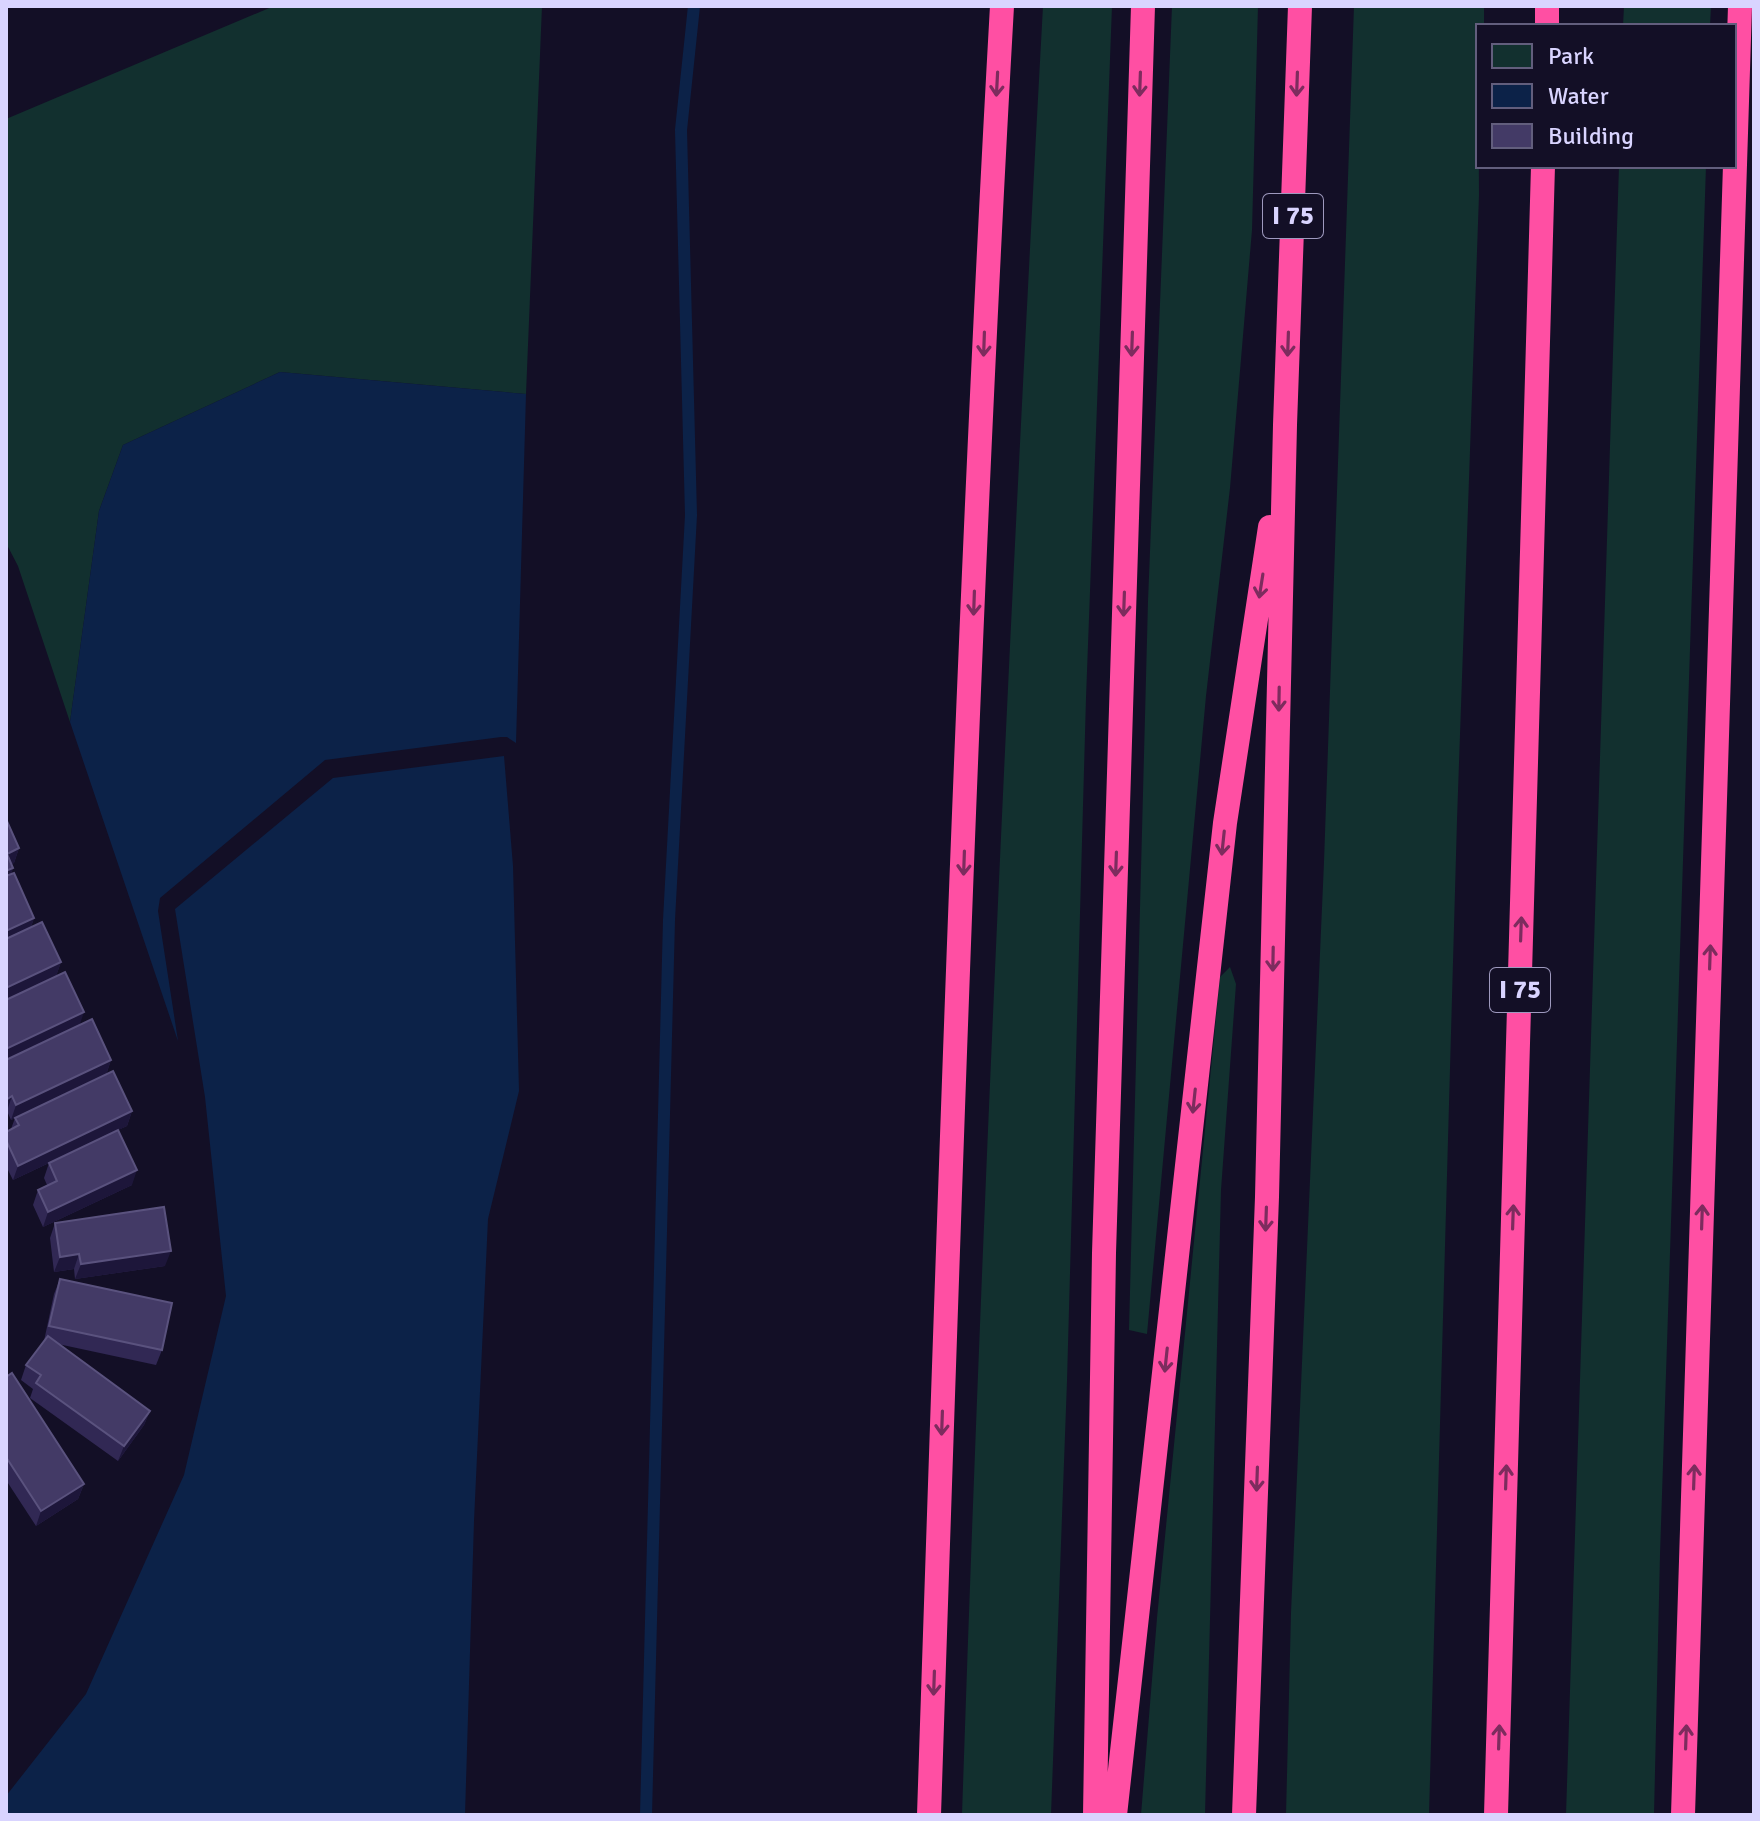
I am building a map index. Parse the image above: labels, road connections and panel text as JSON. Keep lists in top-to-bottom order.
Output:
{
  "streets": {
    "highway": ["I 75"]
  },
  "legend": ["Park", "Water", "Building"]
}
